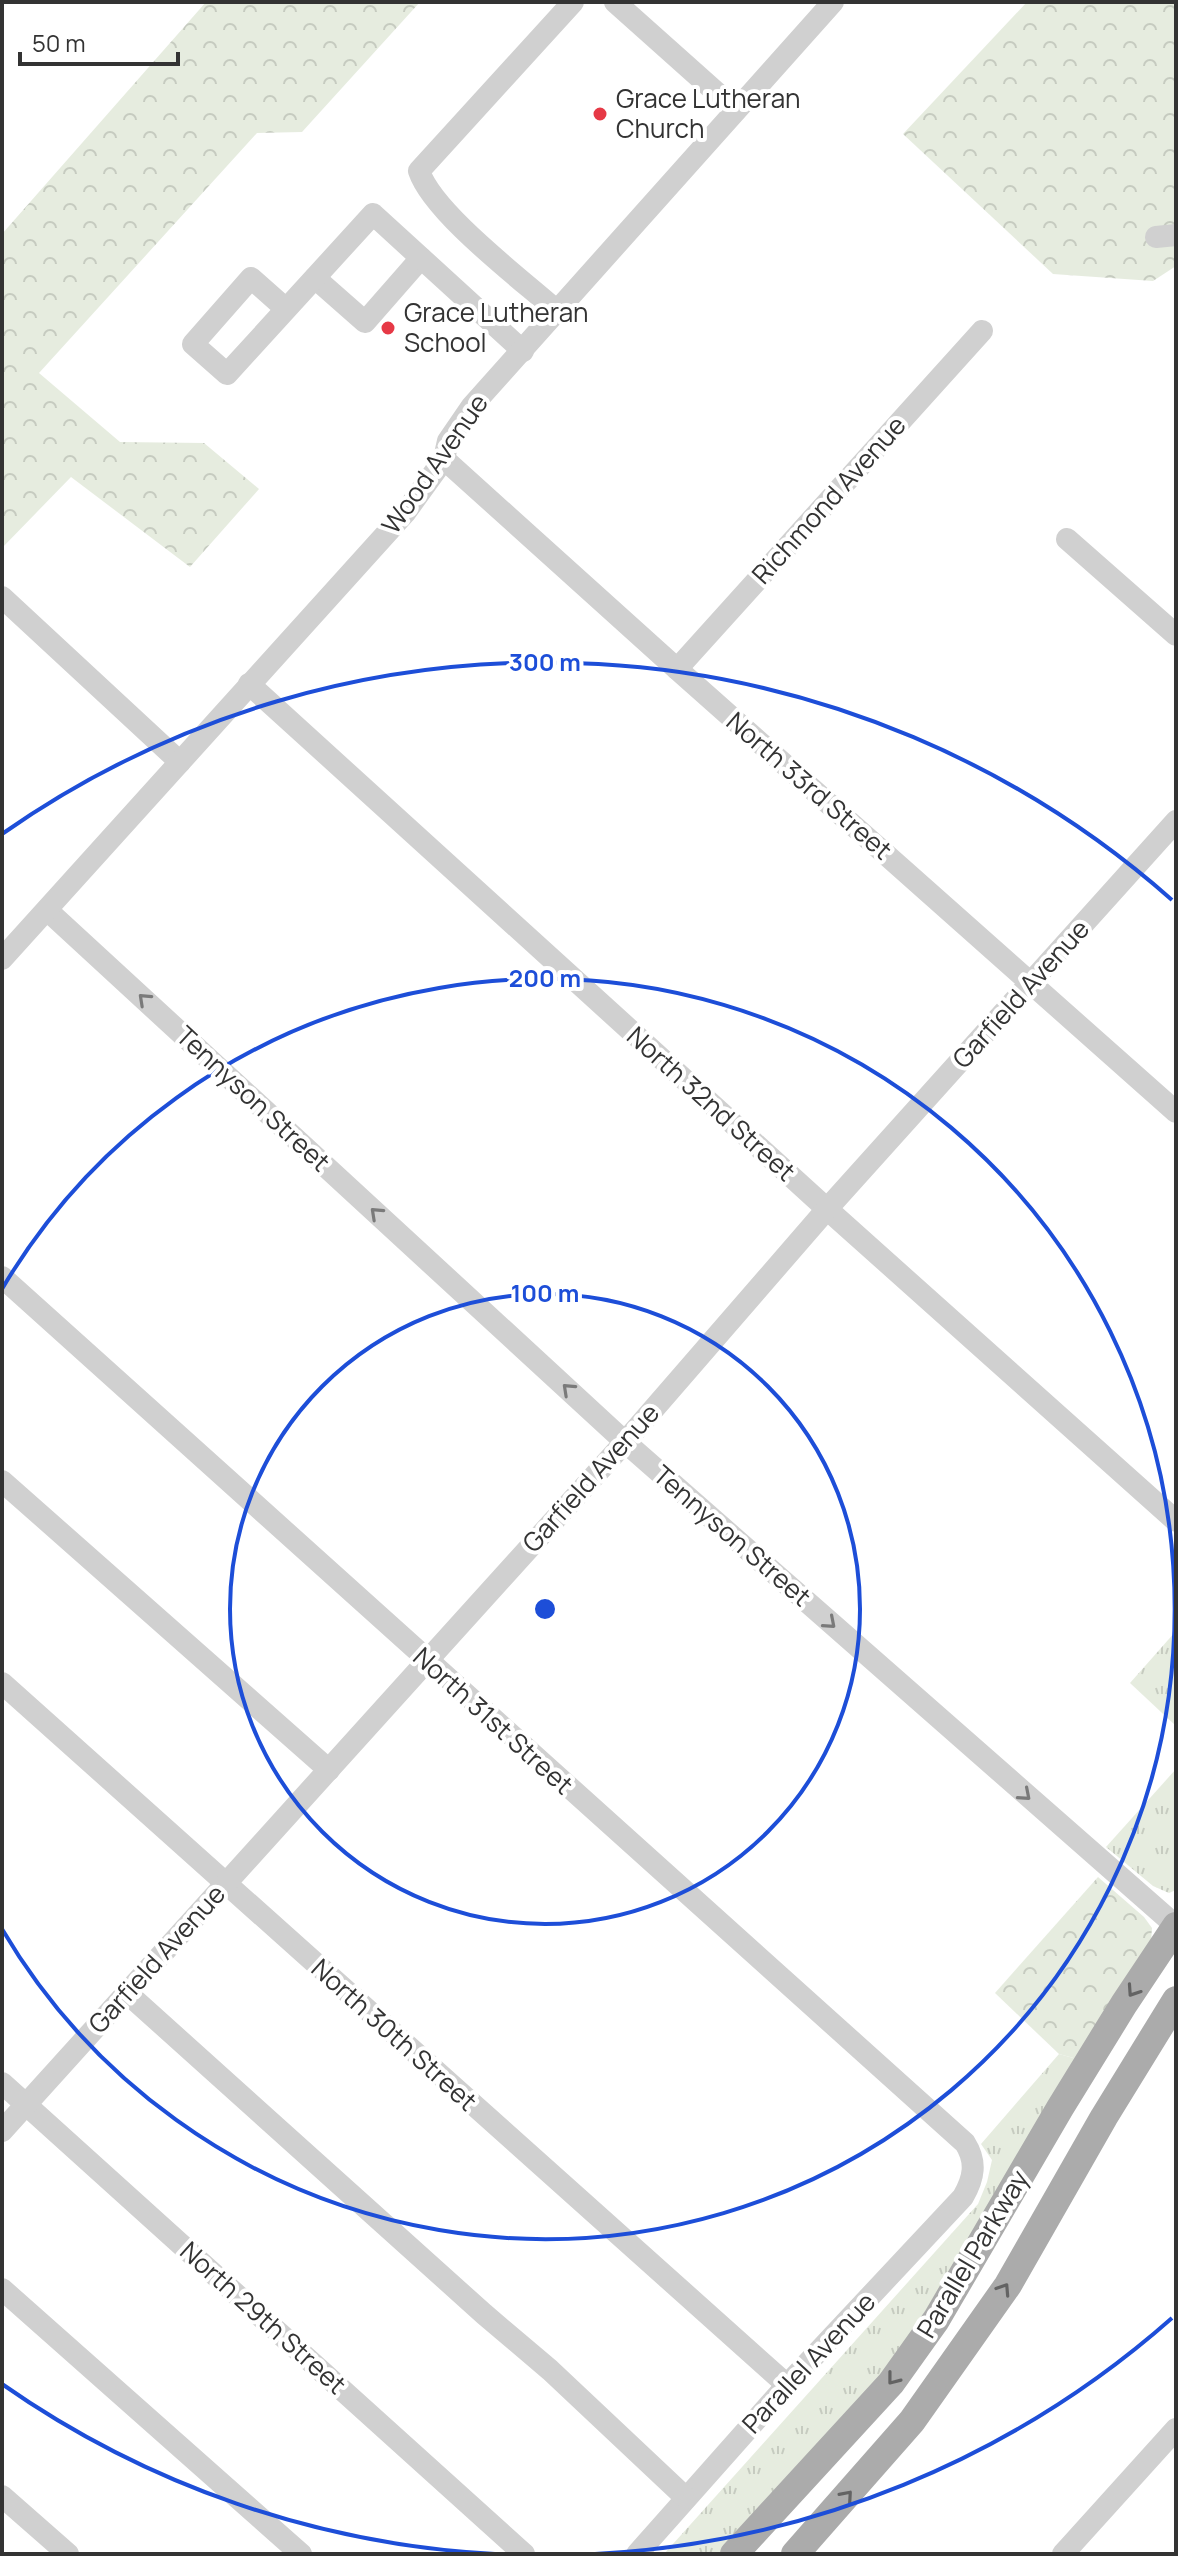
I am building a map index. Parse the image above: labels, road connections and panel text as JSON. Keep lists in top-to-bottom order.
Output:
{
  "streets": {
    "main road": ["Parallel Parkway"],
    "street": [
      "Wood Avenue",
      "Richmond Avenue",
      "North 33rd Street",
      "Garfield Avenue",
      "Tennyson Street",
      "North 32nd Street",
      "North 31st Street",
      "North 30th Street",
      "North 29th Street",
      "Parallel Avenue"
    ]
  },
  "crossings": [
    ["Wood Avenue", "North 33rd Street"],
    ["Wood Avenue", "Tennyson Street"],
    ["Wood Avenue", "North 32nd Street"],
    ["Richmond Avenue", "North 33rd Street"],
    ["North 33rd Street", "Garfield Avenue"],
    ["Garfield Avenue", "Tennyson Street"],
    ["Garfield Avenue", "North 32nd Street"],
    ["Garfield Avenue", "North 31st Street"],
    ["Garfield Avenue", "North 30th Street"],
    ["Garfield Avenue", "North 29th Street"],
    ["Tennyson Street", "Parallel Parkway"],
    ["North 31st Street", "Parallel Avenue"],
    ["North 30th Street", "Parallel Avenue"]
  ],
  "places": ["Grace Lutheran Church", "Grace Lutheran School"],
  "scale_bar": "50 m",
  "rings": ["300 m", "200 m", "100 m"]
}
